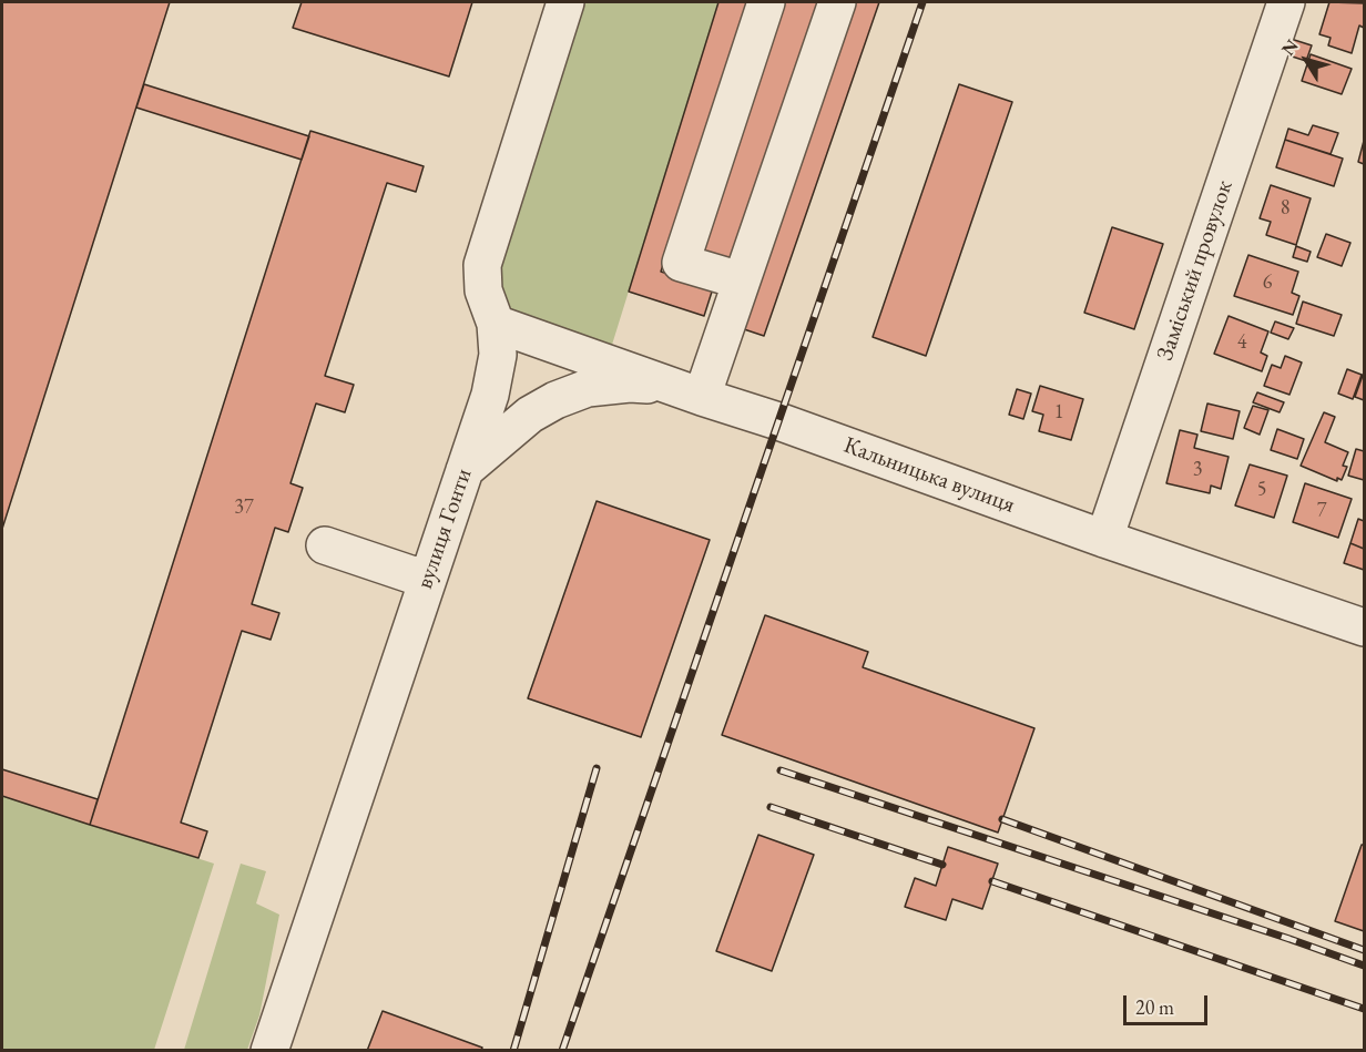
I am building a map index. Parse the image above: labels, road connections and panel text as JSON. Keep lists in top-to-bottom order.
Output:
{
  "streets": {
    "street": ["Заміський провулок", "Кальницька вулиця", "вулиця Гонти"]
  },
  "crossings": [
    ["Заміський провулок", "Кальницька вулиця"],
    ["Кальницька вулиця", "вулиця Гонти"]
  ],
  "house_numbers": [
    "8",
    "6",
    "4",
    "1",
    "3",
    "5",
    "37",
    "7"
  ],
  "scale_bar": "20 m",
  "north": "top left"
}
